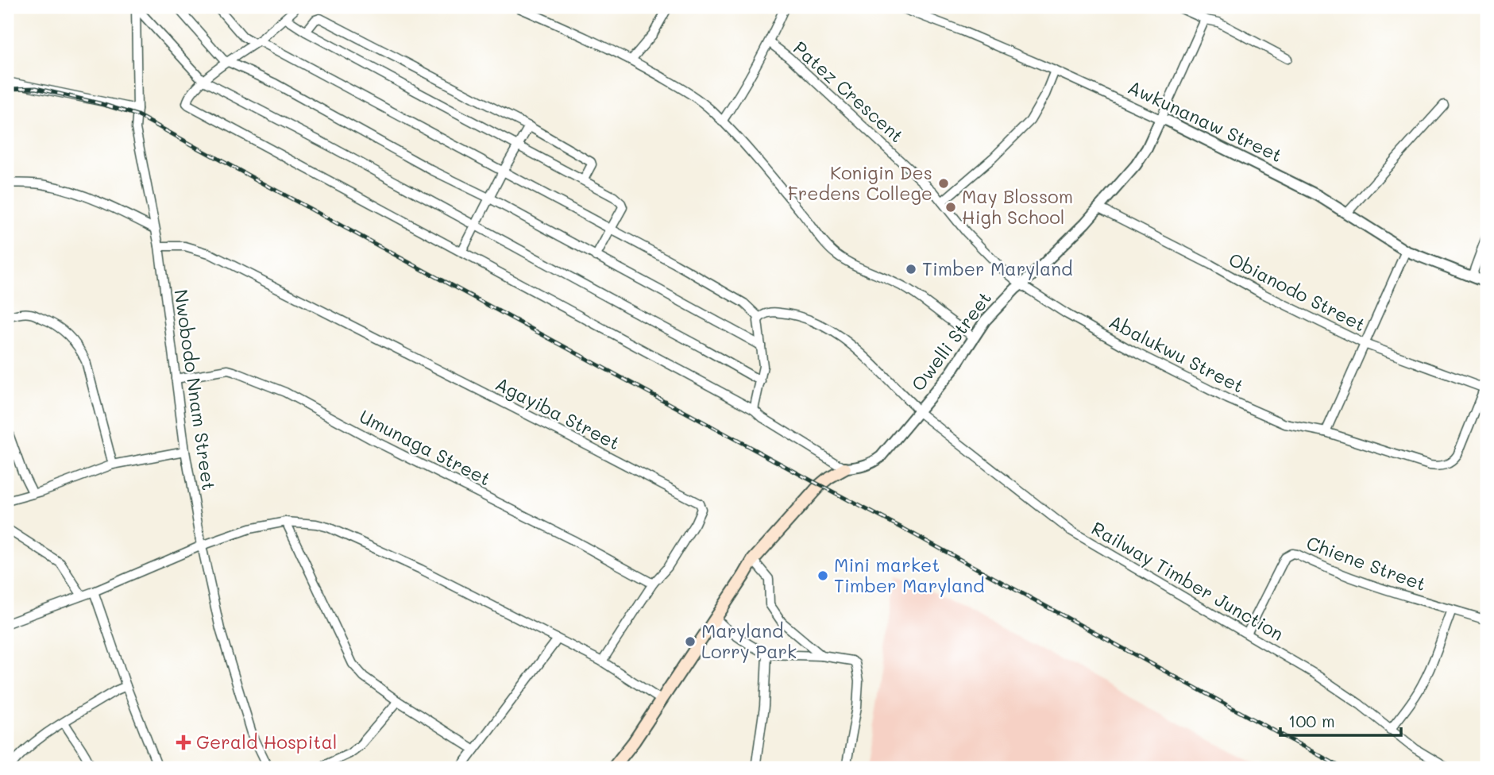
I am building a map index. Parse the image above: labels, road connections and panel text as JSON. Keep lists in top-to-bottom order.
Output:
{
  "streets": {
    "street": [
      "Patez Crescent",
      "Awkunanaw Street",
      "Obianodo Street",
      "Owelli Street",
      "Abalukwu Street",
      "Nwobodo Nnam Street",
      "Agayiba Street",
      "Umunaga Street",
      "Chiene Street",
      "Railway Timber Junction"
    ]
  },
  "crossings": [
    ["Patez Crescent", "Owelli Street"],
    ["Patez Crescent", "Abalukwu Street"],
    ["Awkunanaw Street", "Owelli Street"],
    ["Obianodo Street", "Owelli Street"],
    ["Obianodo Street", "Abalukwu Street"],
    ["Owelli Street", "Abalukwu Street"],
    ["Owelli Street", "Railway Timber Junction"],
    ["Nwobodo Nnam Street", "Agayiba Street"],
    ["Nwobodo Nnam Street", "Umunaga Street"],
    ["Agayiba Street", "Umunaga Street"],
    ["Chiene Street", "Railway Timber Junction"]
  ],
  "places": {
    "other": [
      "Konigin Des Fredens College",
      "May Blossom High School",
      "Timber Maryland",
      "Mini market Timber Maryland",
      "Maryland Lorry Park"
    ],
    "health": ["Gerald Hospital"]
  },
  "scale_bar": "100 m"
}
